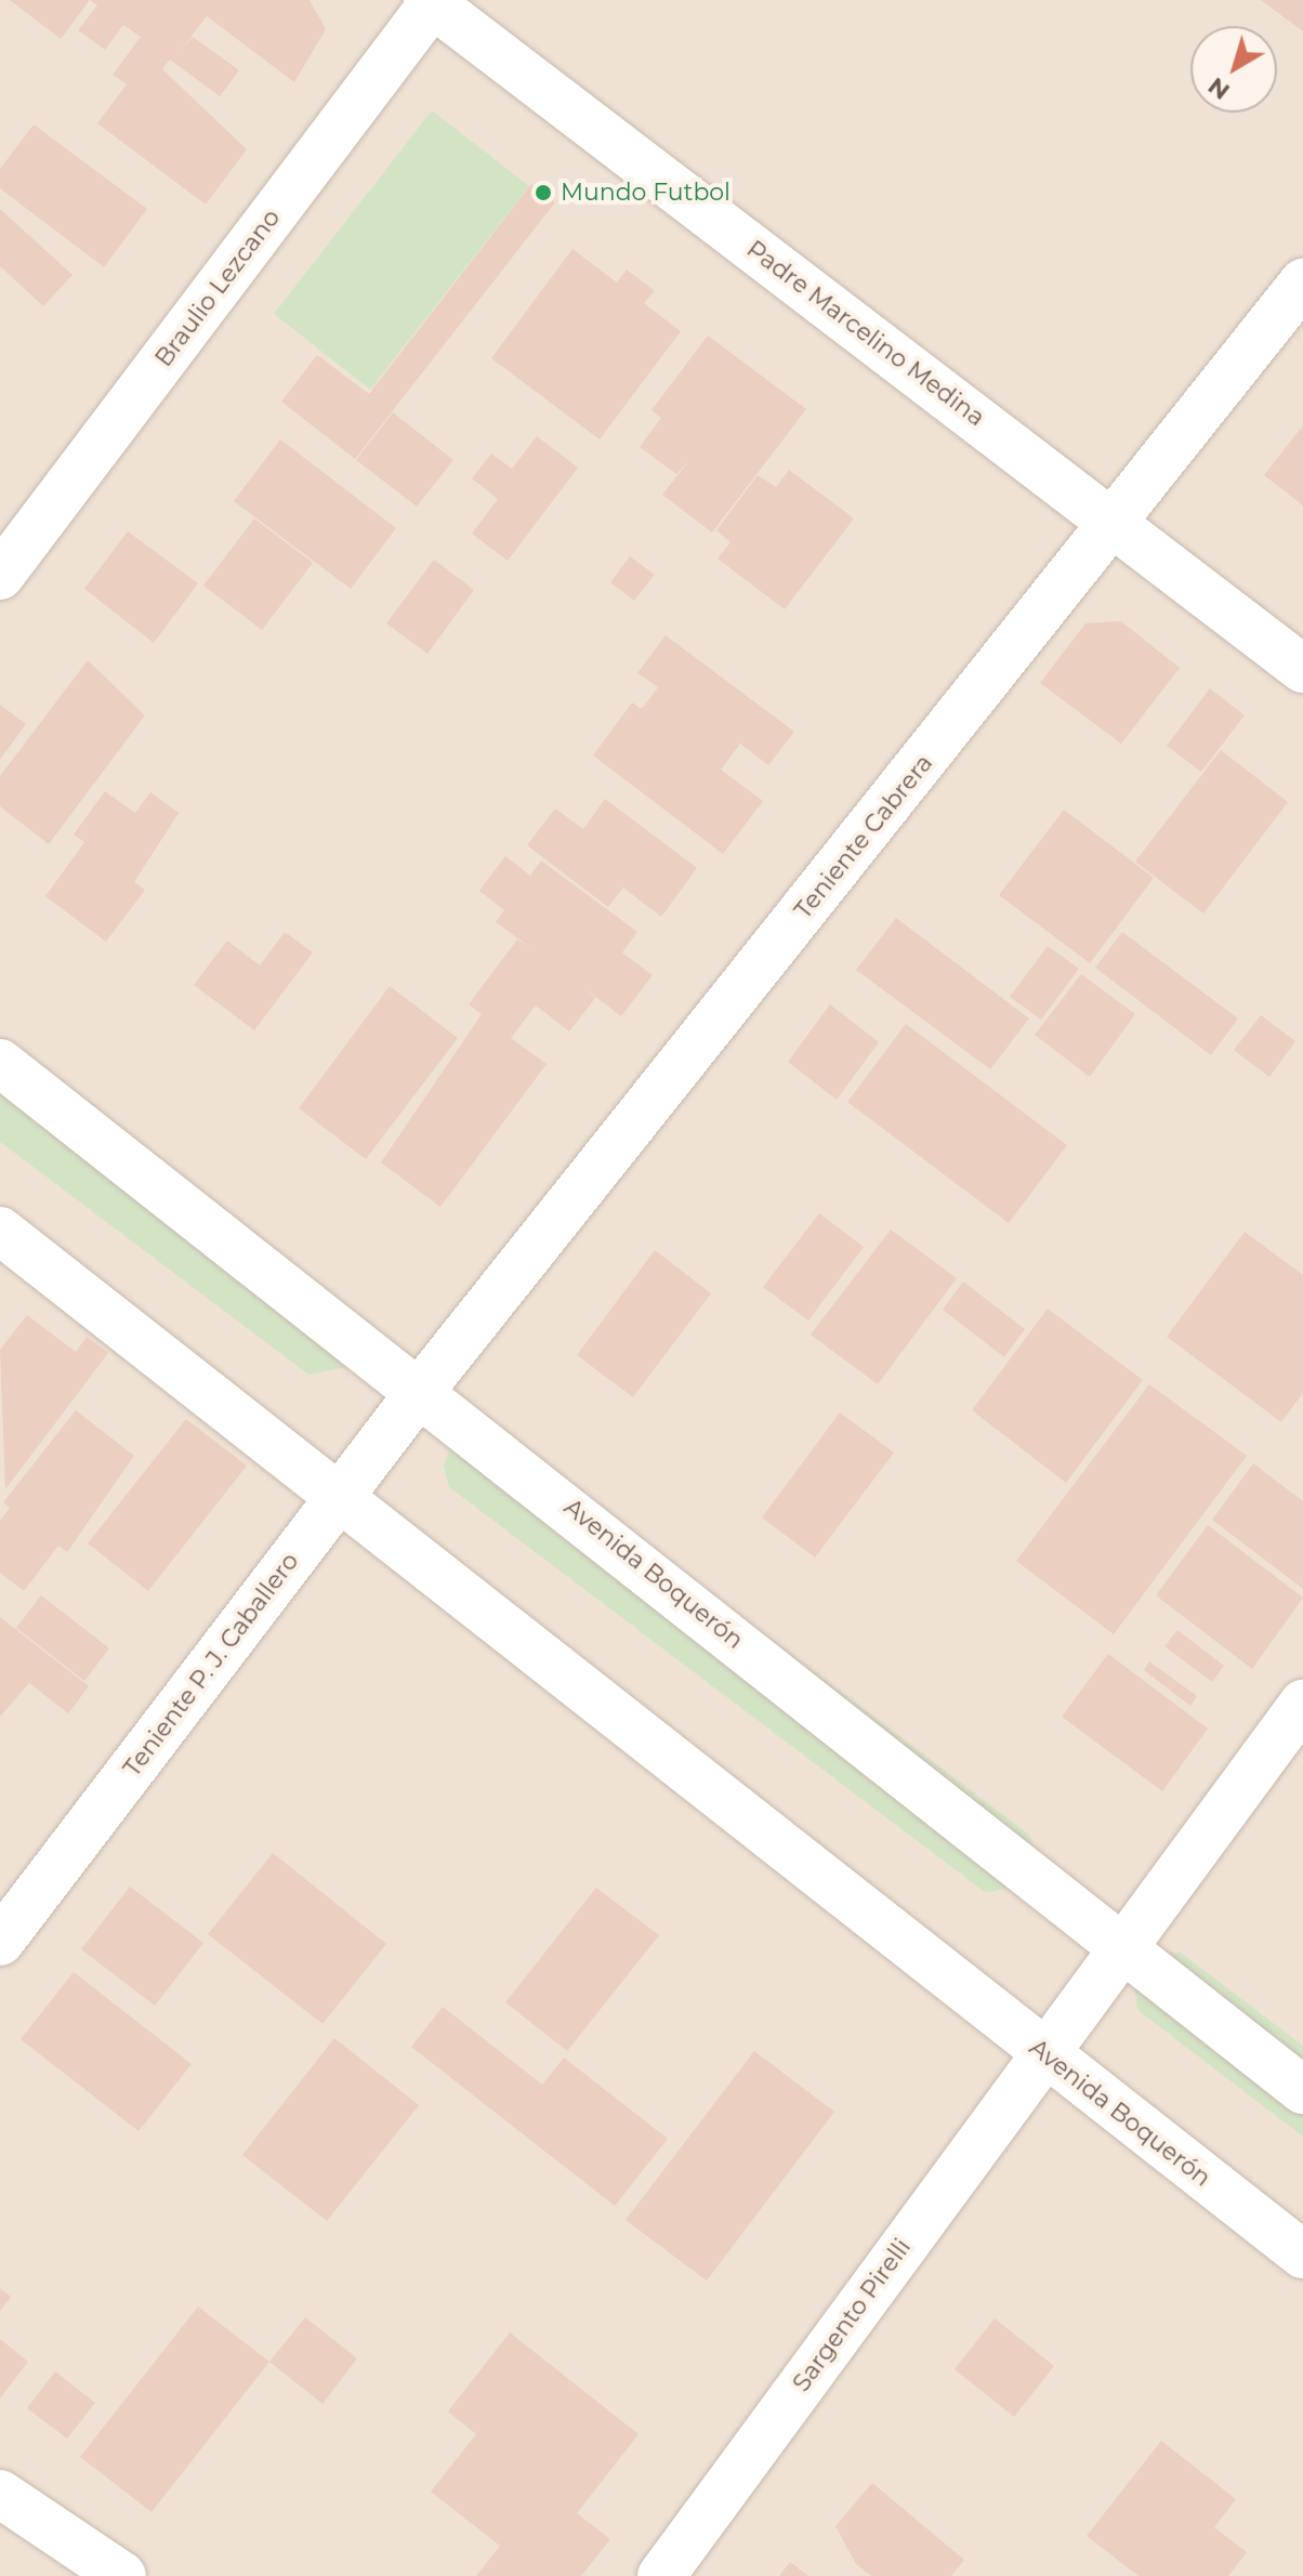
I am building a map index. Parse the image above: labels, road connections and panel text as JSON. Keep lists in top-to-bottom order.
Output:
{
  "streets": {
    "street": [
      "Braulio Lezcano",
      "Padre Marcelino Medina",
      "Teniente Cabrera",
      "Avenida Boquerón",
      "Teniente P. J. Caballero",
      "Sargento Pirelli"
    ]
  },
  "crossings": [
    ["Braulio Lezcano", "Padre Marcelino Medina"],
    ["Padre Marcelino Medina", "Teniente Cabrera"],
    ["Teniente Cabrera", "Avenida Boquerón"],
    ["Teniente Cabrera", "Teniente P. J. Caballero"],
    ["Avenida Boquerón", "Teniente P. J. Caballero"],
    ["Avenida Boquerón", "Sargento Pirelli"]
  ],
  "places": ["Mundo Futbol"],
  "north": "bottom left"
}
